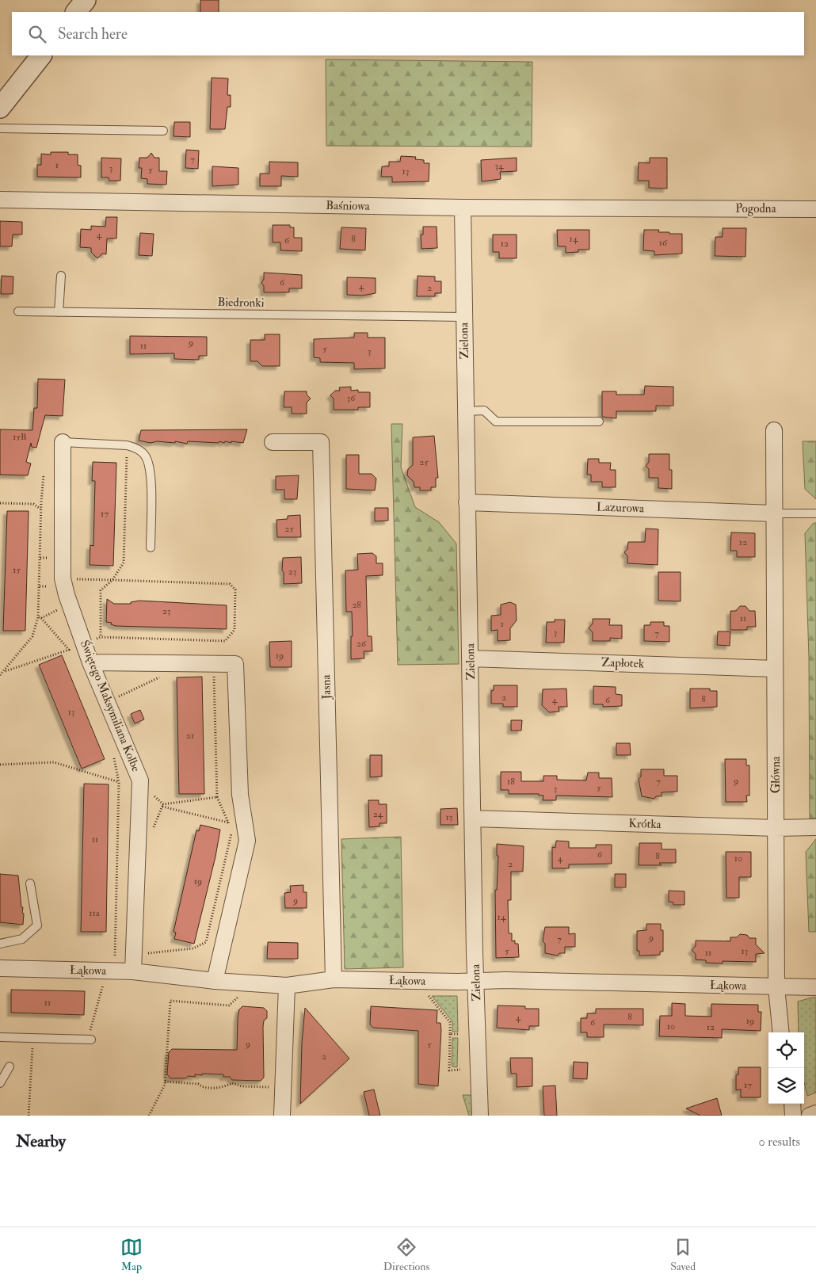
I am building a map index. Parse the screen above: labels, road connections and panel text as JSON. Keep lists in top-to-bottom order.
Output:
{
  "streets": {
    "street": [
      "Baśniowa",
      "Pogodna",
      "Zielona",
      "Lazurowa",
      "Zapłotek",
      "Jasna",
      "Świętego Maksymiliana Kolbe",
      "Główna",
      "Krótka",
      "Łąkowa"
    ],
    "lane": ["Biedronki"]
  },
  "crossings": [
    ["Baśniowa", "Pogodna"],
    ["Baśniowa", "Zielona"],
    ["Biedronki", "Zielona"],
    ["Zielona", "Lazurowa"],
    ["Zielona", "Zapłotek"],
    ["Zielona", "Krótka"],
    ["Zielona", "Łąkowa"],
    ["Lazurowa", "Główna"],
    ["Zapłotek", "Główna"],
    ["Jasna", "Łąkowa"],
    ["Świętego Maksymiliana Kolbe", "Łąkowa"],
    ["Główna", "Krótka"],
    ["Główna", "Łąkowa"]
  ],
  "house_numbers": [
    "7",
    "1",
    "34",
    "3",
    "5",
    "13",
    "4",
    "8",
    "14",
    "6",
    "16",
    "12",
    "6",
    "4",
    "2",
    "9",
    "11",
    "5",
    "3",
    "36",
    "15B",
    "25",
    "17",
    "25",
    "12",
    "15",
    "23",
    "28",
    "23",
    "11",
    "1",
    "3",
    "7",
    "26",
    "19",
    "2",
    "8",
    "4",
    "6",
    "13",
    "21",
    "9",
    "18",
    "7",
    "5",
    "3",
    "24",
    "13",
    "11",
    "6",
    "8",
    "4",
    "10",
    "2",
    "19",
    "9",
    "11a",
    "14",
    "9",
    "7",
    "5",
    "13",
    "11",
    "11",
    "8",
    "4",
    "19",
    "6",
    "10",
    "12",
    "9",
    "5",
    "2",
    "17"
  ],
  "page": {
    "search": "Search here",
    "heading": ["Nearby", "0 results"],
    "nav": ["Map", "Directions", "Saved"]
  }
}
